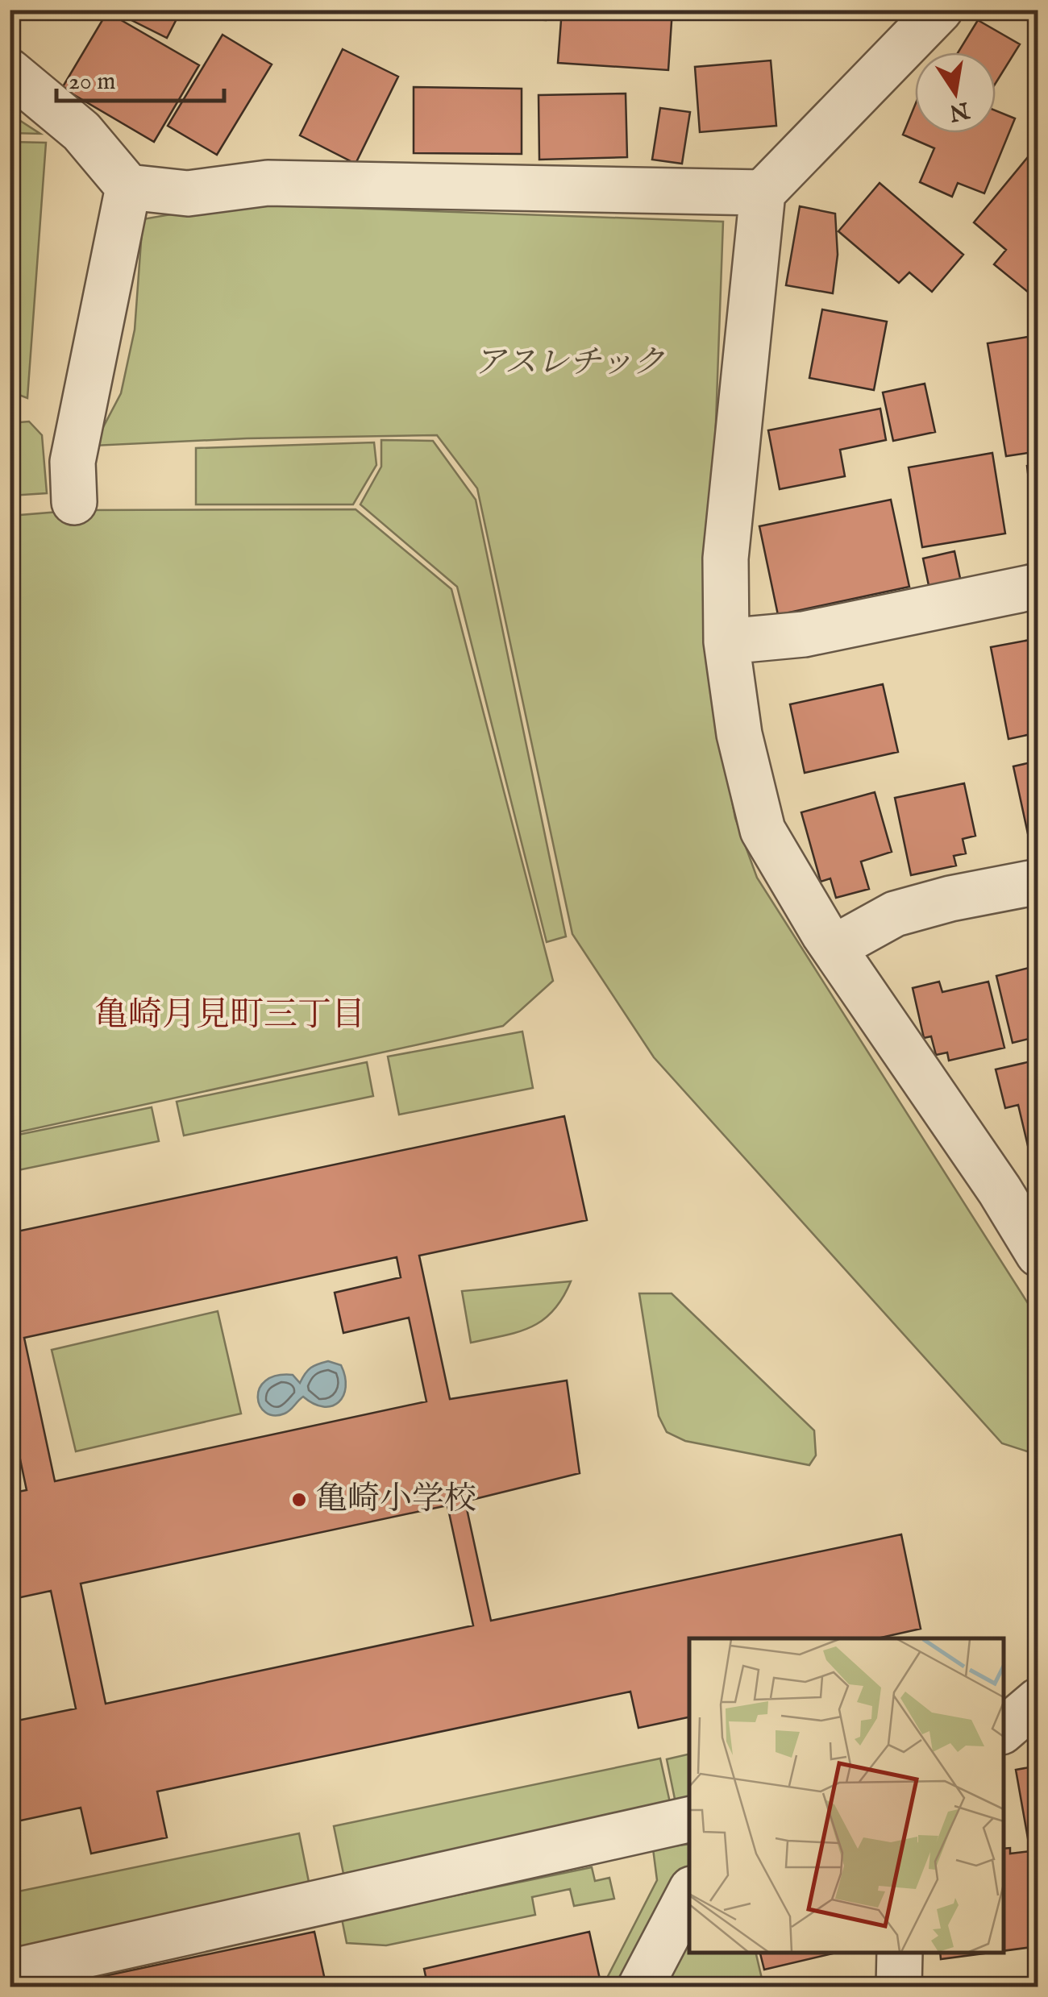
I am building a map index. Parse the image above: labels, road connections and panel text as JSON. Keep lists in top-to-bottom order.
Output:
{
  "districts": ["亀崎月見町三丁目"],
  "parks": ["アスレチック"],
  "places": ["亀崎小学校"],
  "scale_bar": "20 m",
  "north": "bottom"
}
